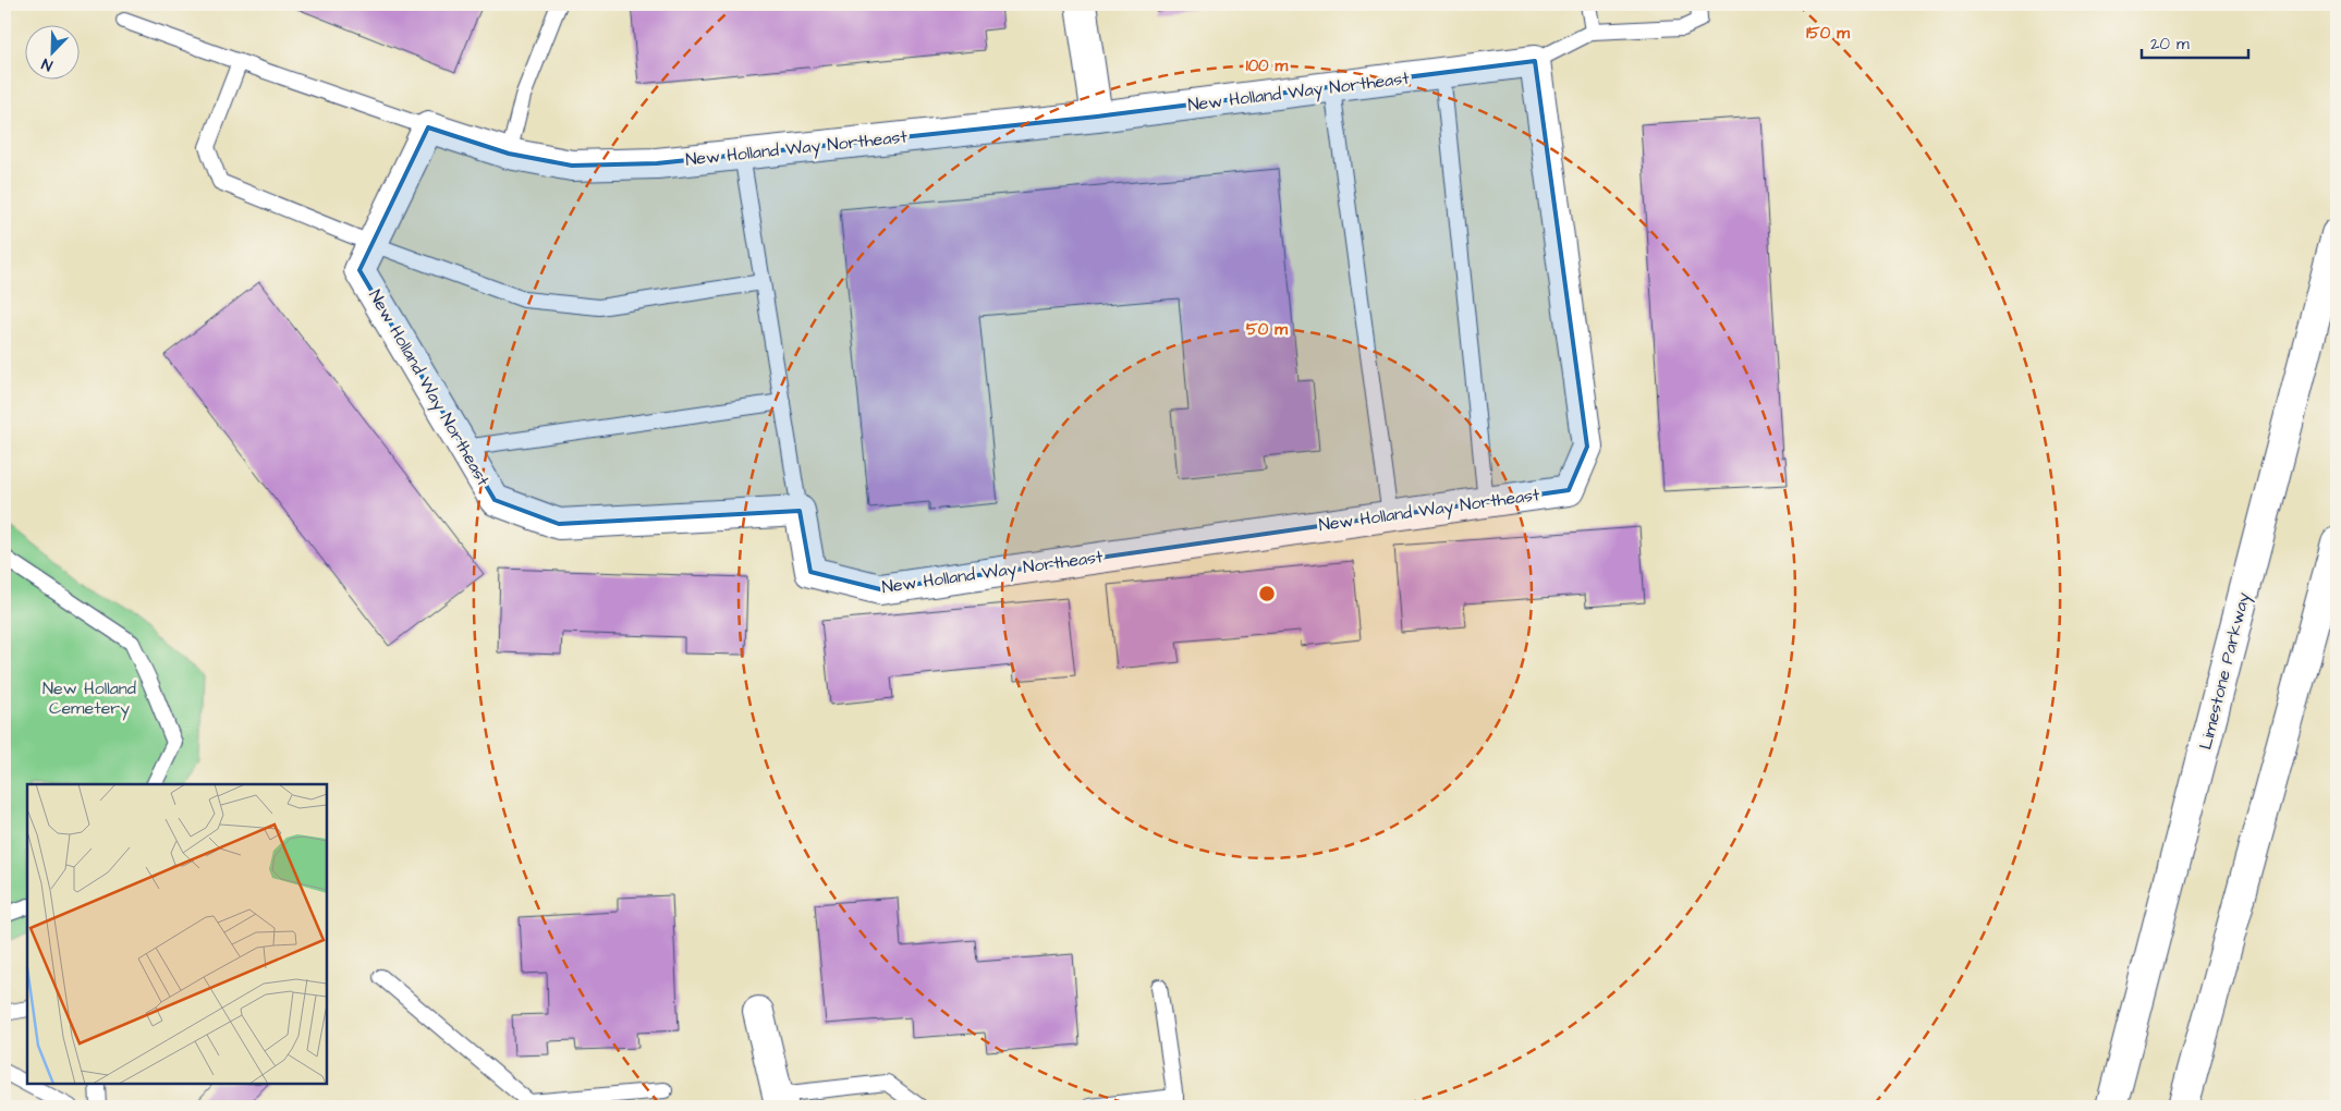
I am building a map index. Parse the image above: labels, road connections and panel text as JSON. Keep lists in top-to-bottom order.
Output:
{
  "streets": {
    "street": ["New Holland Way Northeast", "Limestone Parkway"]
  },
  "parks": ["New Holland Cemetery"],
  "scale_bar": "20 m",
  "north": "bottom left",
  "rings": ["150 m", "100 m", "50 m"]
}
